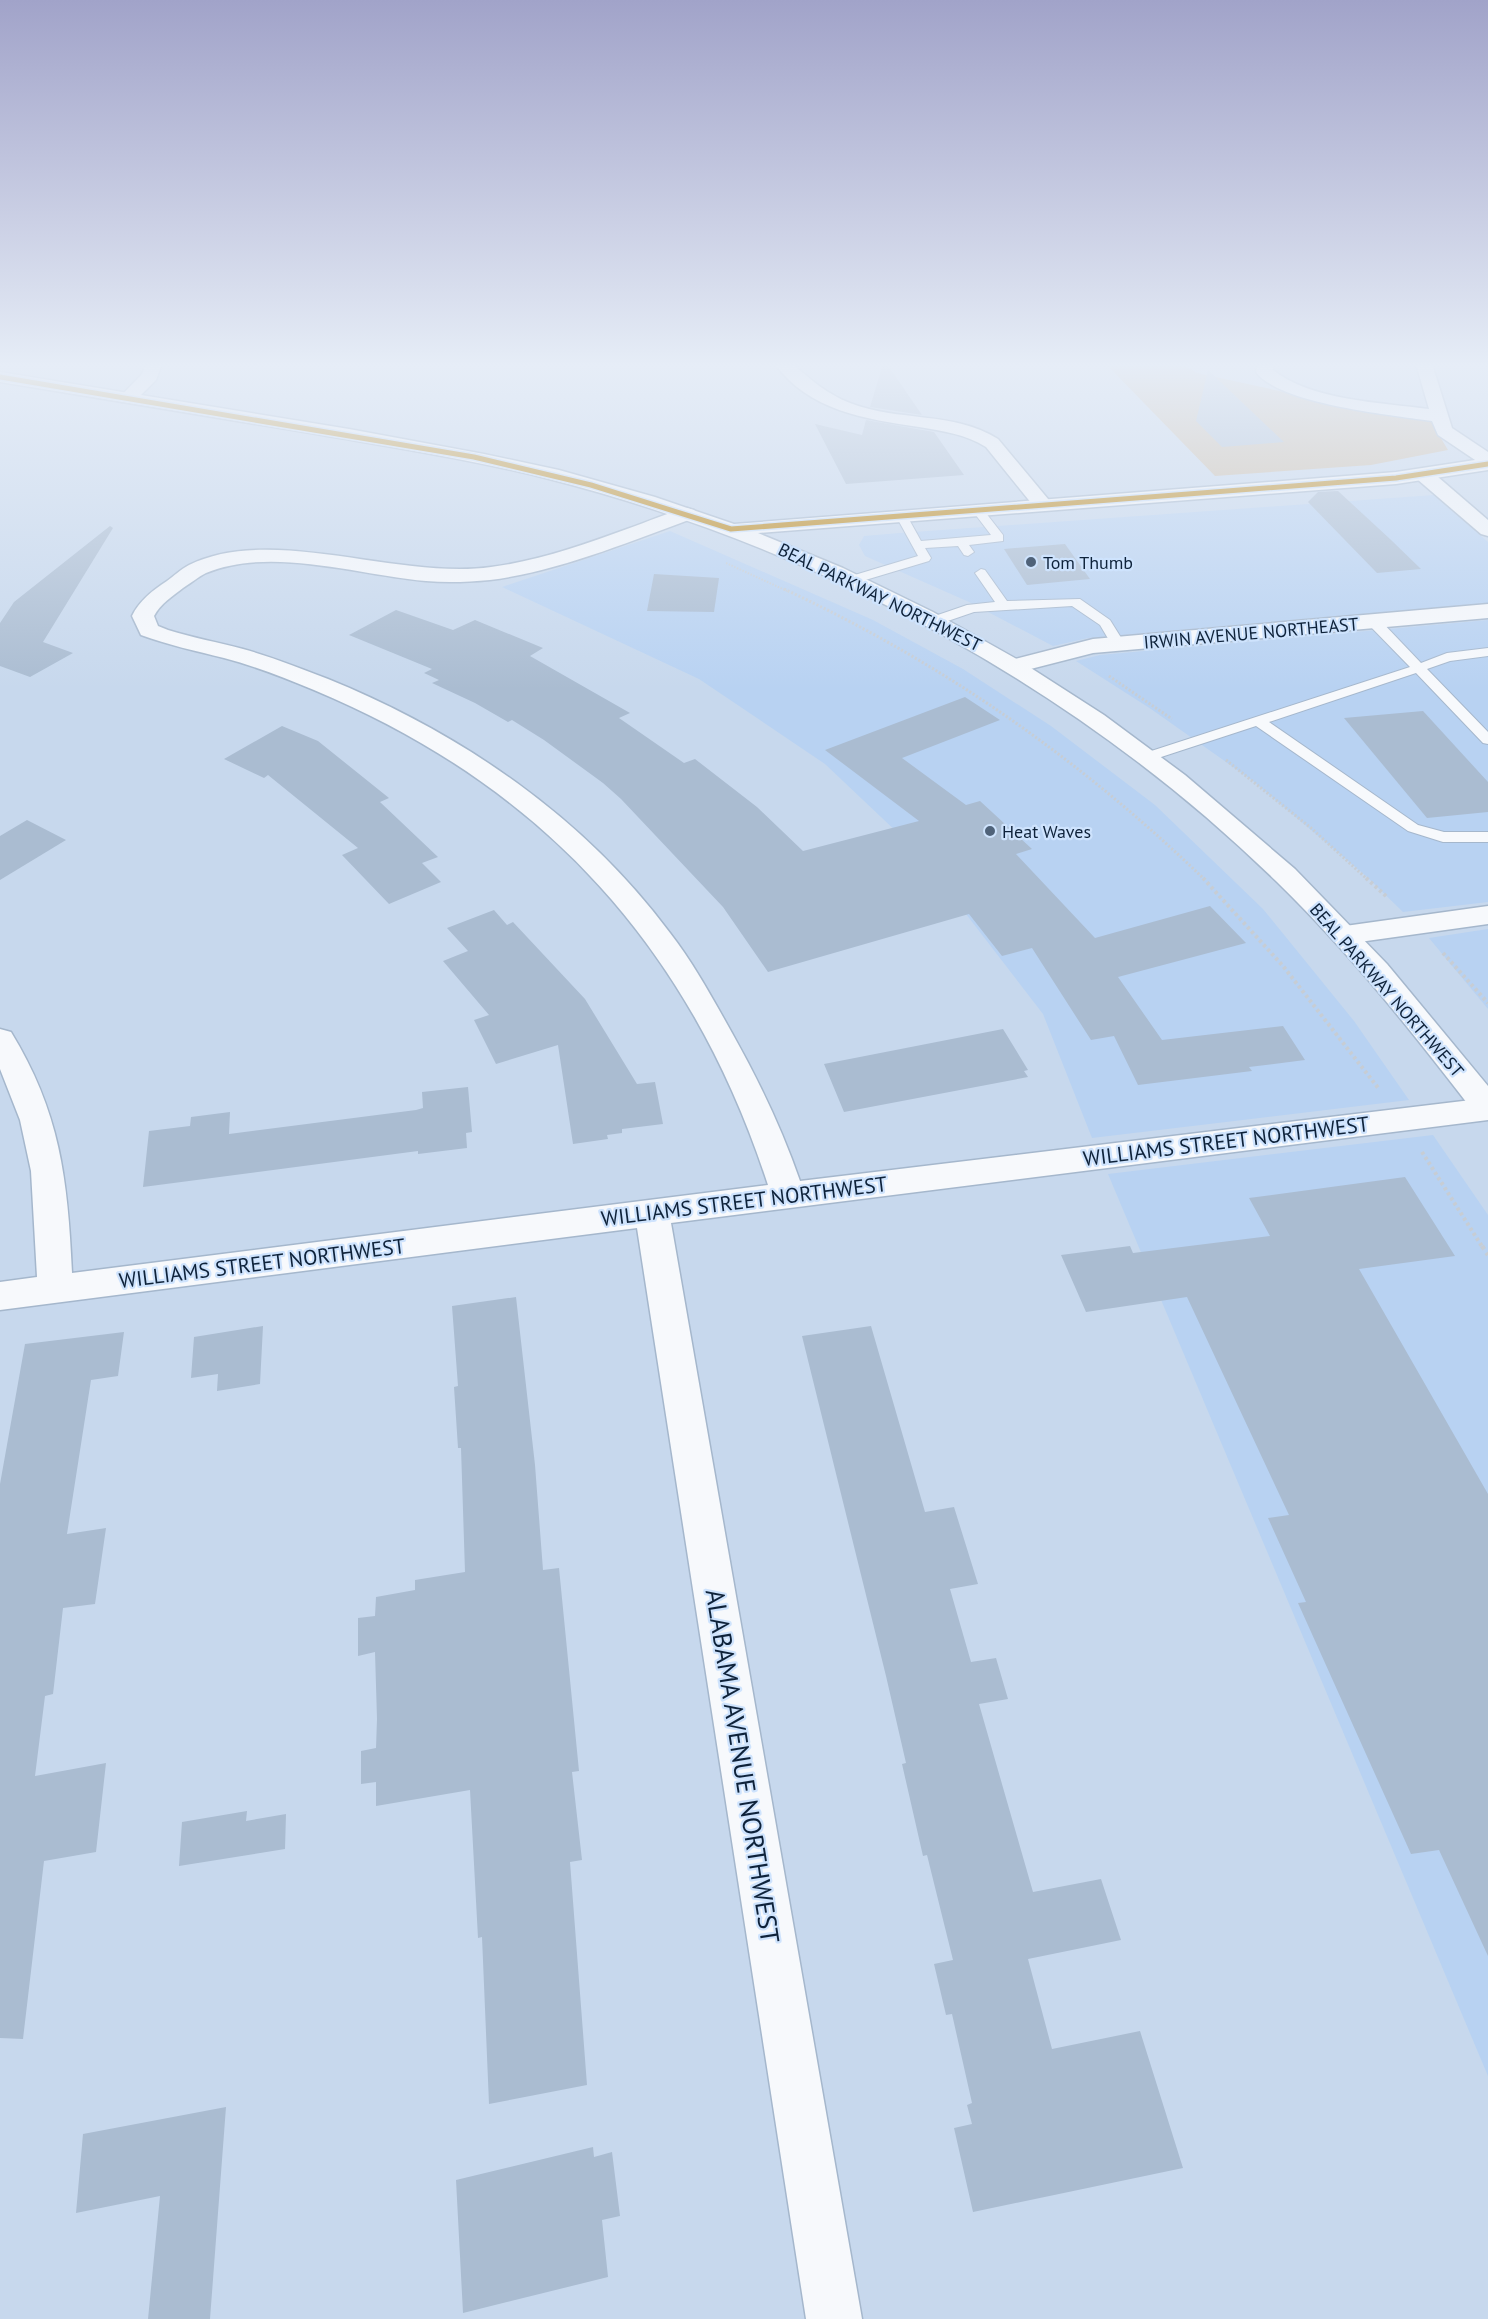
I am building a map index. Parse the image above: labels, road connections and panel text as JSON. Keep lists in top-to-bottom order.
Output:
{
  "streets": {
    "street": [
      "BEAL PARKWAY NORTHWEST",
      "IRWIN AVENUE NORTHEAST",
      "WILLIAMS STREET NORTHWEST",
      "ALABAMA AVENUE NORTHWEST"
    ]
  },
  "crossings": [
    ["BEAL PARKWAY NORTHWEST", "IRWIN AVENUE NORTHEAST"],
    ["BEAL PARKWAY NORTHWEST", "WILLIAMS STREET NORTHWEST"],
    ["WILLIAMS STREET NORTHWEST", "ALABAMA AVENUE NORTHWEST"]
  ],
  "places": ["Tom Thumb", "Heat Waves"]
}
